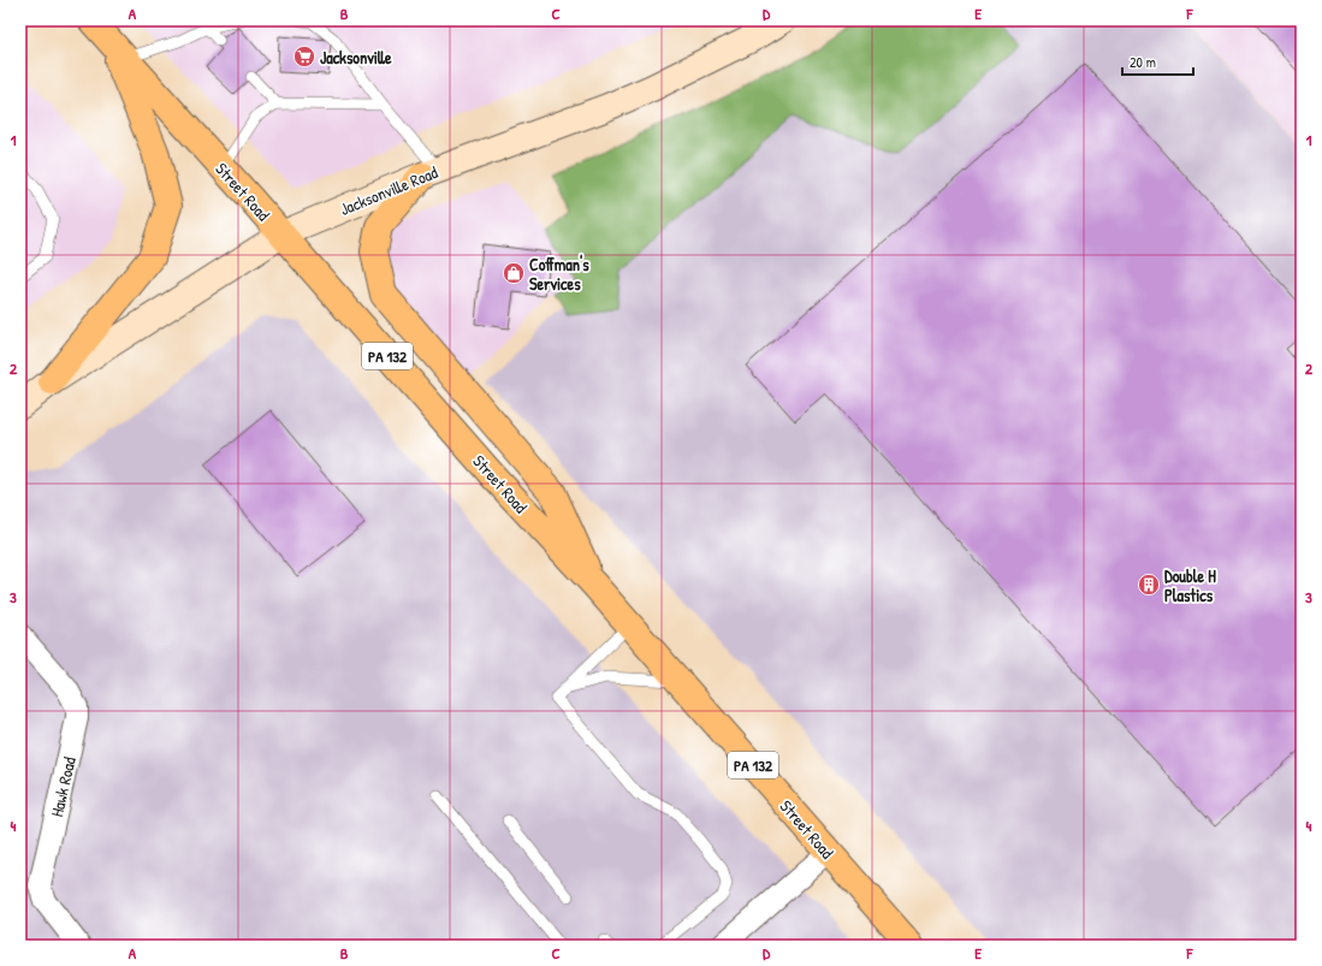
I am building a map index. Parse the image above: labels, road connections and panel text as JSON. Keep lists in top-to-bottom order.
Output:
{
  "streets": {
    "main road": ["Jacksonville Road", "Street Road", "PA 132"],
    "street": ["Hawk Road"]
  },
  "crossings": [
    ["Jacksonville Road", "Street Road"]
  ],
  "places": {
    "supermarket": ["Jacksonville"],
    "shop": ["Coffman's Services"],
    "building": ["Double H Plastics"]
  },
  "scale_bar": "20 m",
  "grid": {
    "columns": [
      "A",
      "B",
      "C",
      "D",
      "E",
      "F"
    ],
    "rows": [
      "1",
      "2",
      "3",
      "4"
    ]
  }
}
